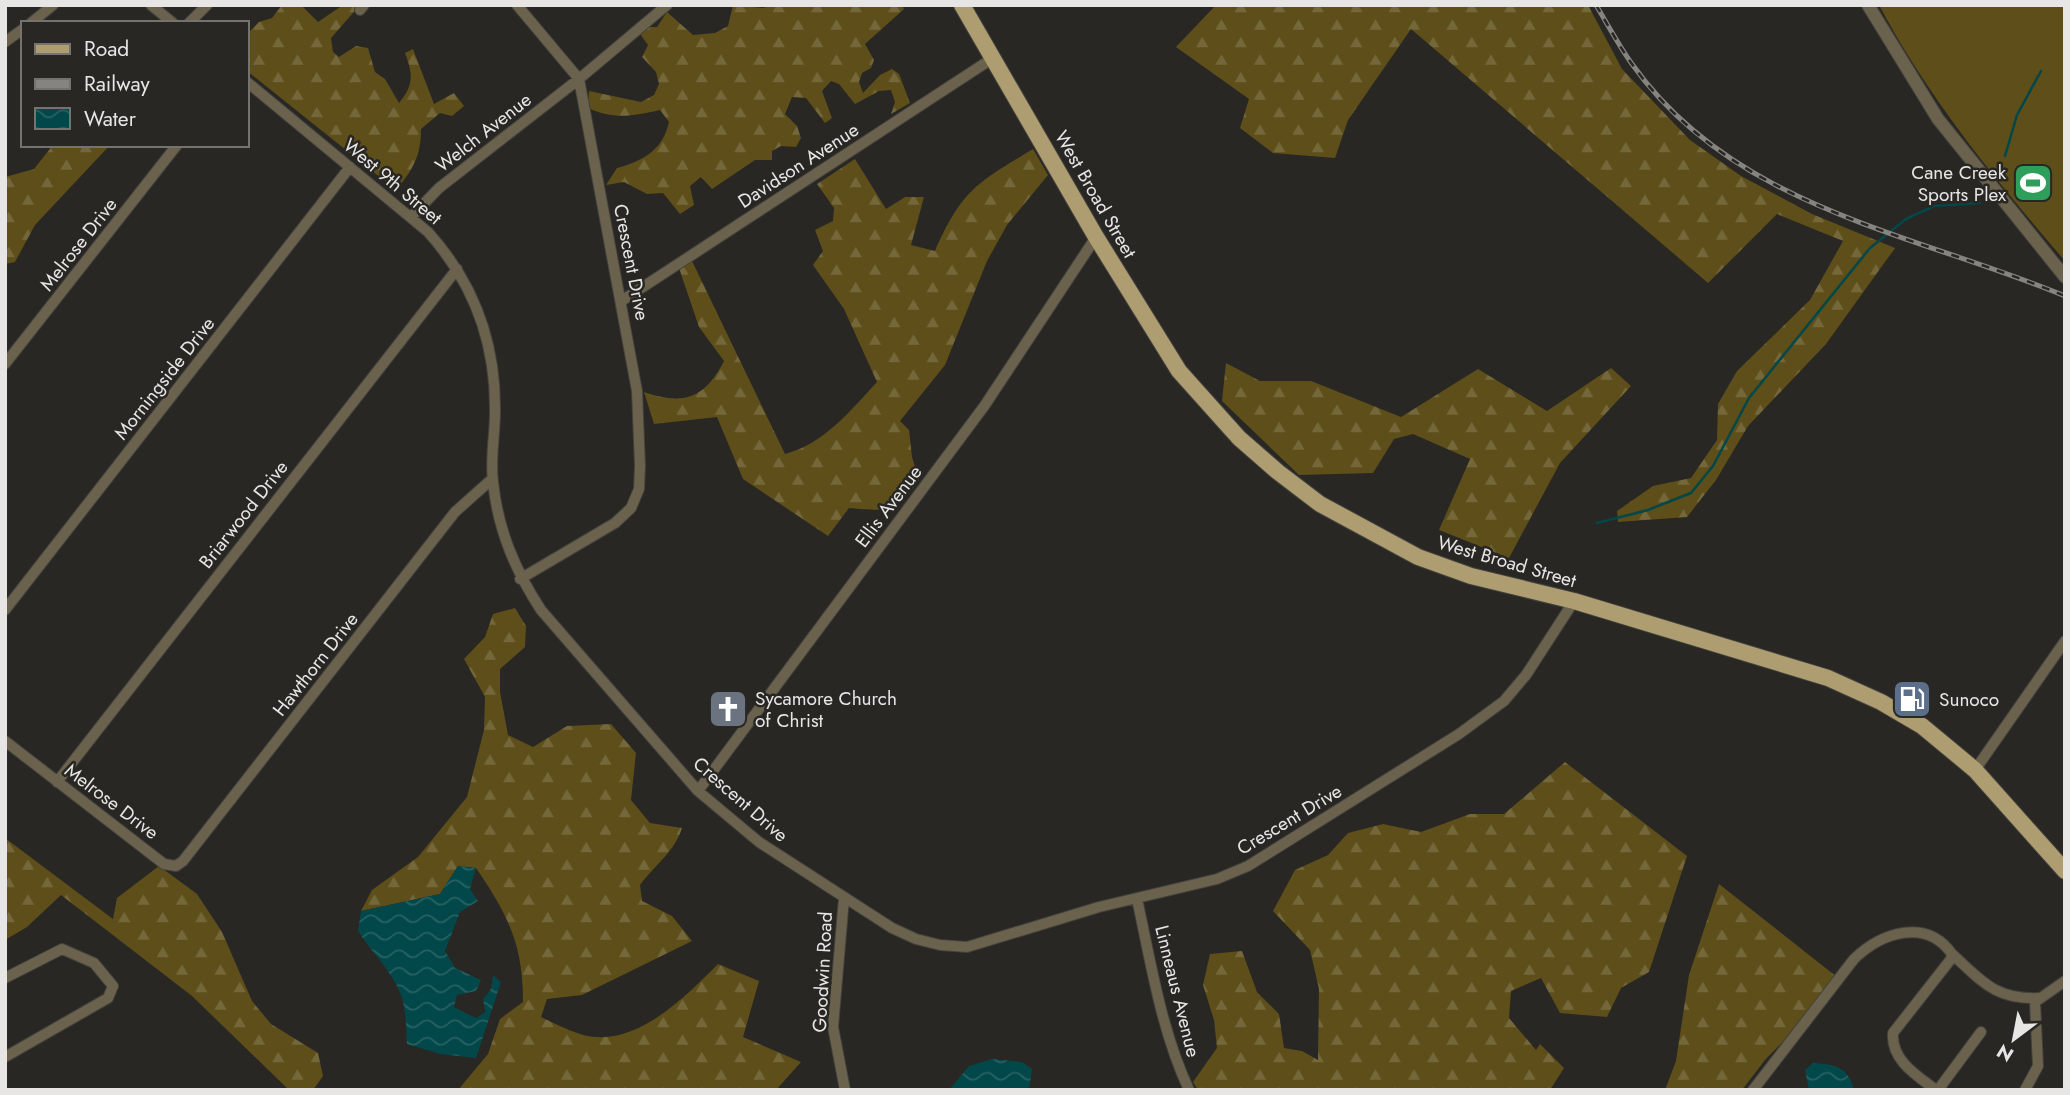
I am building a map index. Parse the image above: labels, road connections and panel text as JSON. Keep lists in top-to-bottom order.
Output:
{
  "streets": {
    "main road": ["West Broad Street"],
    "street": [
      "Welch Avenue",
      "Davidson Avenue",
      "West 9th Street",
      "Melrose Drive",
      "Crescent Drive",
      "Morningside Drive",
      "Ellis Avenue",
      "Briarwood Drive",
      "Hawthorn Drive",
      "Goodwin Road",
      "Linneaus Avenue"
    ]
  },
  "crossings": [
    ["Welch Avenue", "West 9th Street"],
    ["Welch Avenue", "Crescent Drive"],
    ["Davidson Avenue", "West Broad Street"],
    ["Davidson Avenue", "Crescent Drive"],
    ["West 9th Street", "Crescent Drive"],
    ["West 9th Street", "Morningside Drive"],
    ["West 9th Street", "Briarwood Drive"],
    ["West 9th Street", "Hawthorn Drive"],
    ["West Broad Street", "Crescent Drive"],
    ["West Broad Street", "Ellis Avenue"],
    ["Melrose Drive", "Briarwood Drive"],
    ["Melrose Drive", "Hawthorn Drive"],
    ["Crescent Drive", "Ellis Avenue"],
    ["Crescent Drive", "Goodwin Road"],
    ["Crescent Drive", "Linneaus Avenue"]
  ],
  "places": {
    "sports": ["Cane Creek Sports Plex"],
    "fuel station": ["Sunoco"],
    "church": ["Sycamore Church of Christ"]
  },
  "legend": ["Road", "Railway", "Water"],
  "north": "bottom left"
}
